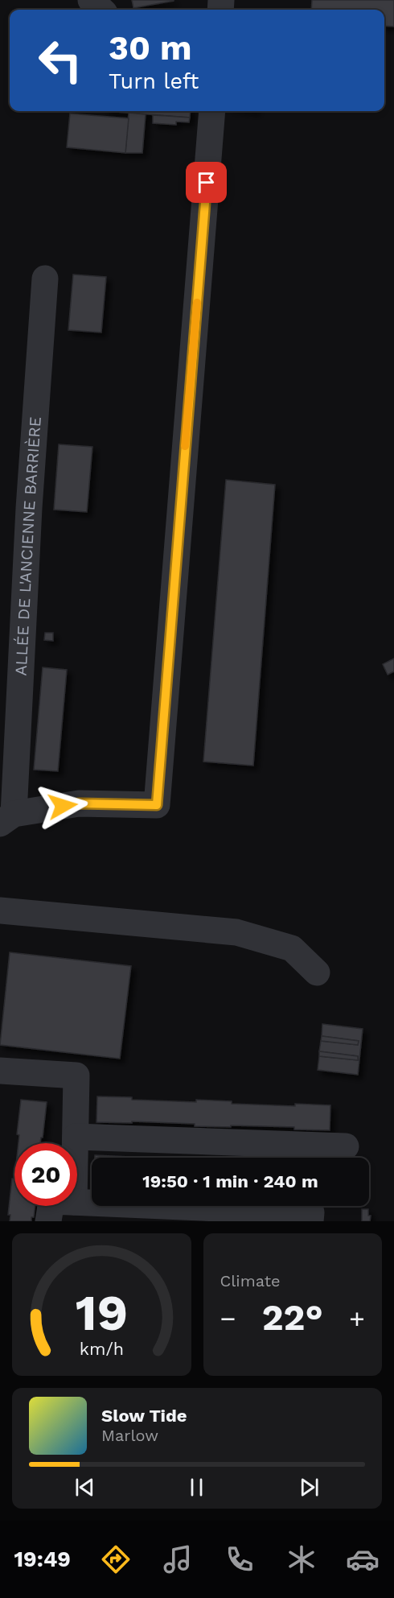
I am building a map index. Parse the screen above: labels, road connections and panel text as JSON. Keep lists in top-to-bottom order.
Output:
{
  "streets": {
    "lane": ["ALLÉE DE L'ANCIENNE BARRIÈRE"]
  },
  "page": {
    "turn": ["30 m", "Turn left"],
    "limit": "20",
    "trip": "19:50 · 1 min · 240 m",
    "tile": "Climate",
    "heat": ["−", "22°", "+"],
    "song": ["Slow Tide", "Marlow"],
    "tabs": "19:49",
    "gauge": ["19", "km/h"]
  }
}
